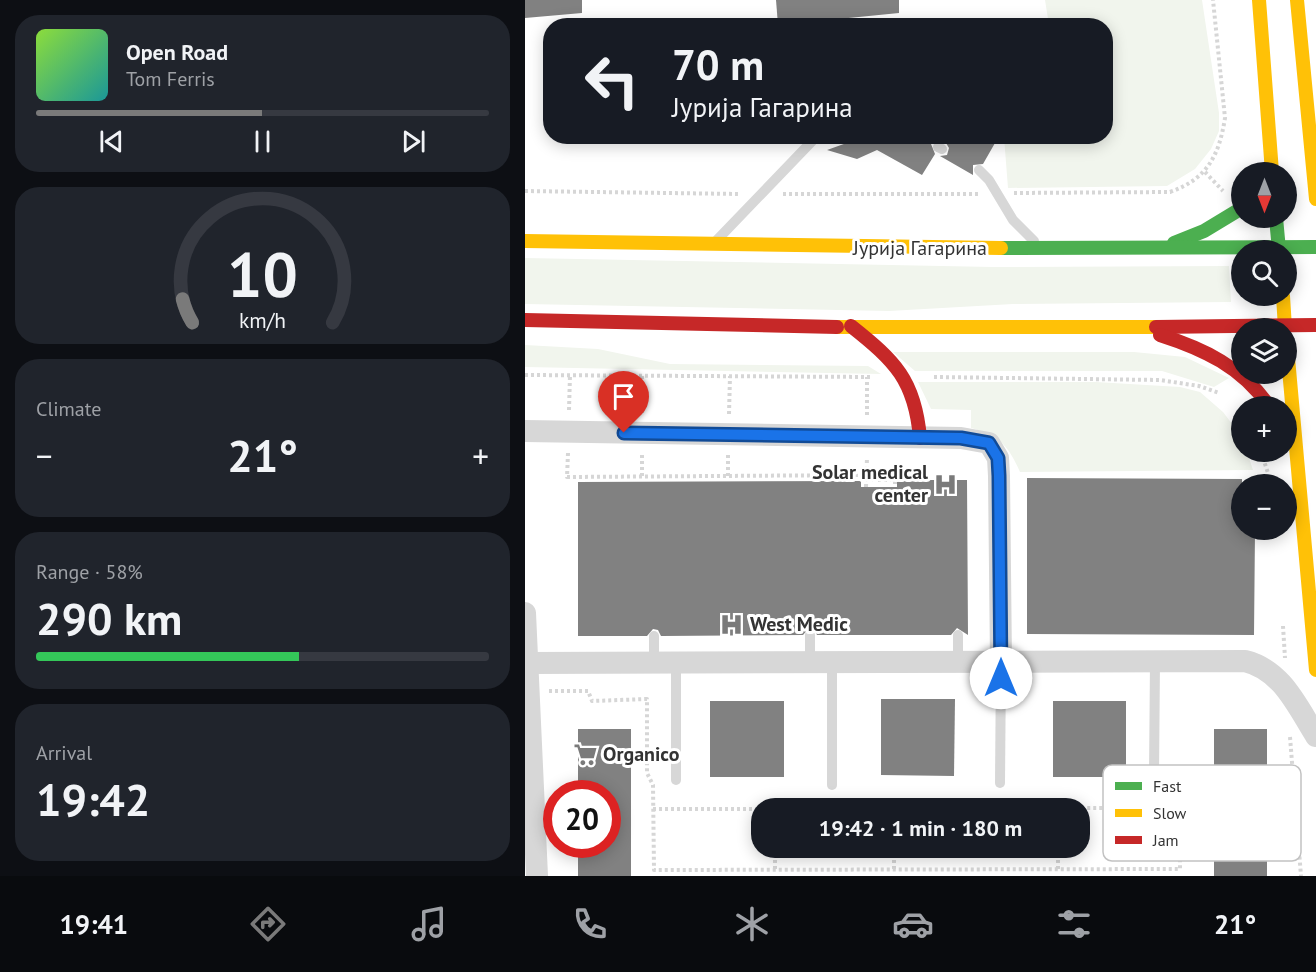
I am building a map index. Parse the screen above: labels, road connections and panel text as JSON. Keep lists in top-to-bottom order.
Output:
{
  "streets": {
    "main road": ["Јурија Гагарина"]
  },
  "places": {
    "hospital": ["Solar medical center", "West Medic"],
    "supermarket": ["Organico"]
  },
  "legend": ["Fast", "Slow", "Jam"],
  "north": "bottom",
  "page": {
    "turn": ["70 m", "Јурија Гагарина"],
    "song": ["Open Road", "Tom Ferris"],
    "map_buttons": ["+", "−"],
    "tile": [
      "Climate",
      ["Range · 58%", "290 km"],
      ["Arrival", "19:42"]
    ],
    "heat": ["−", "21°", "+"],
    "limit": "20",
    "trip": "19:42 · 1 min · 180 m",
    "tabs": ["19:41", "21°"],
    "gauge": ["10", "km/h"]
  }
}
